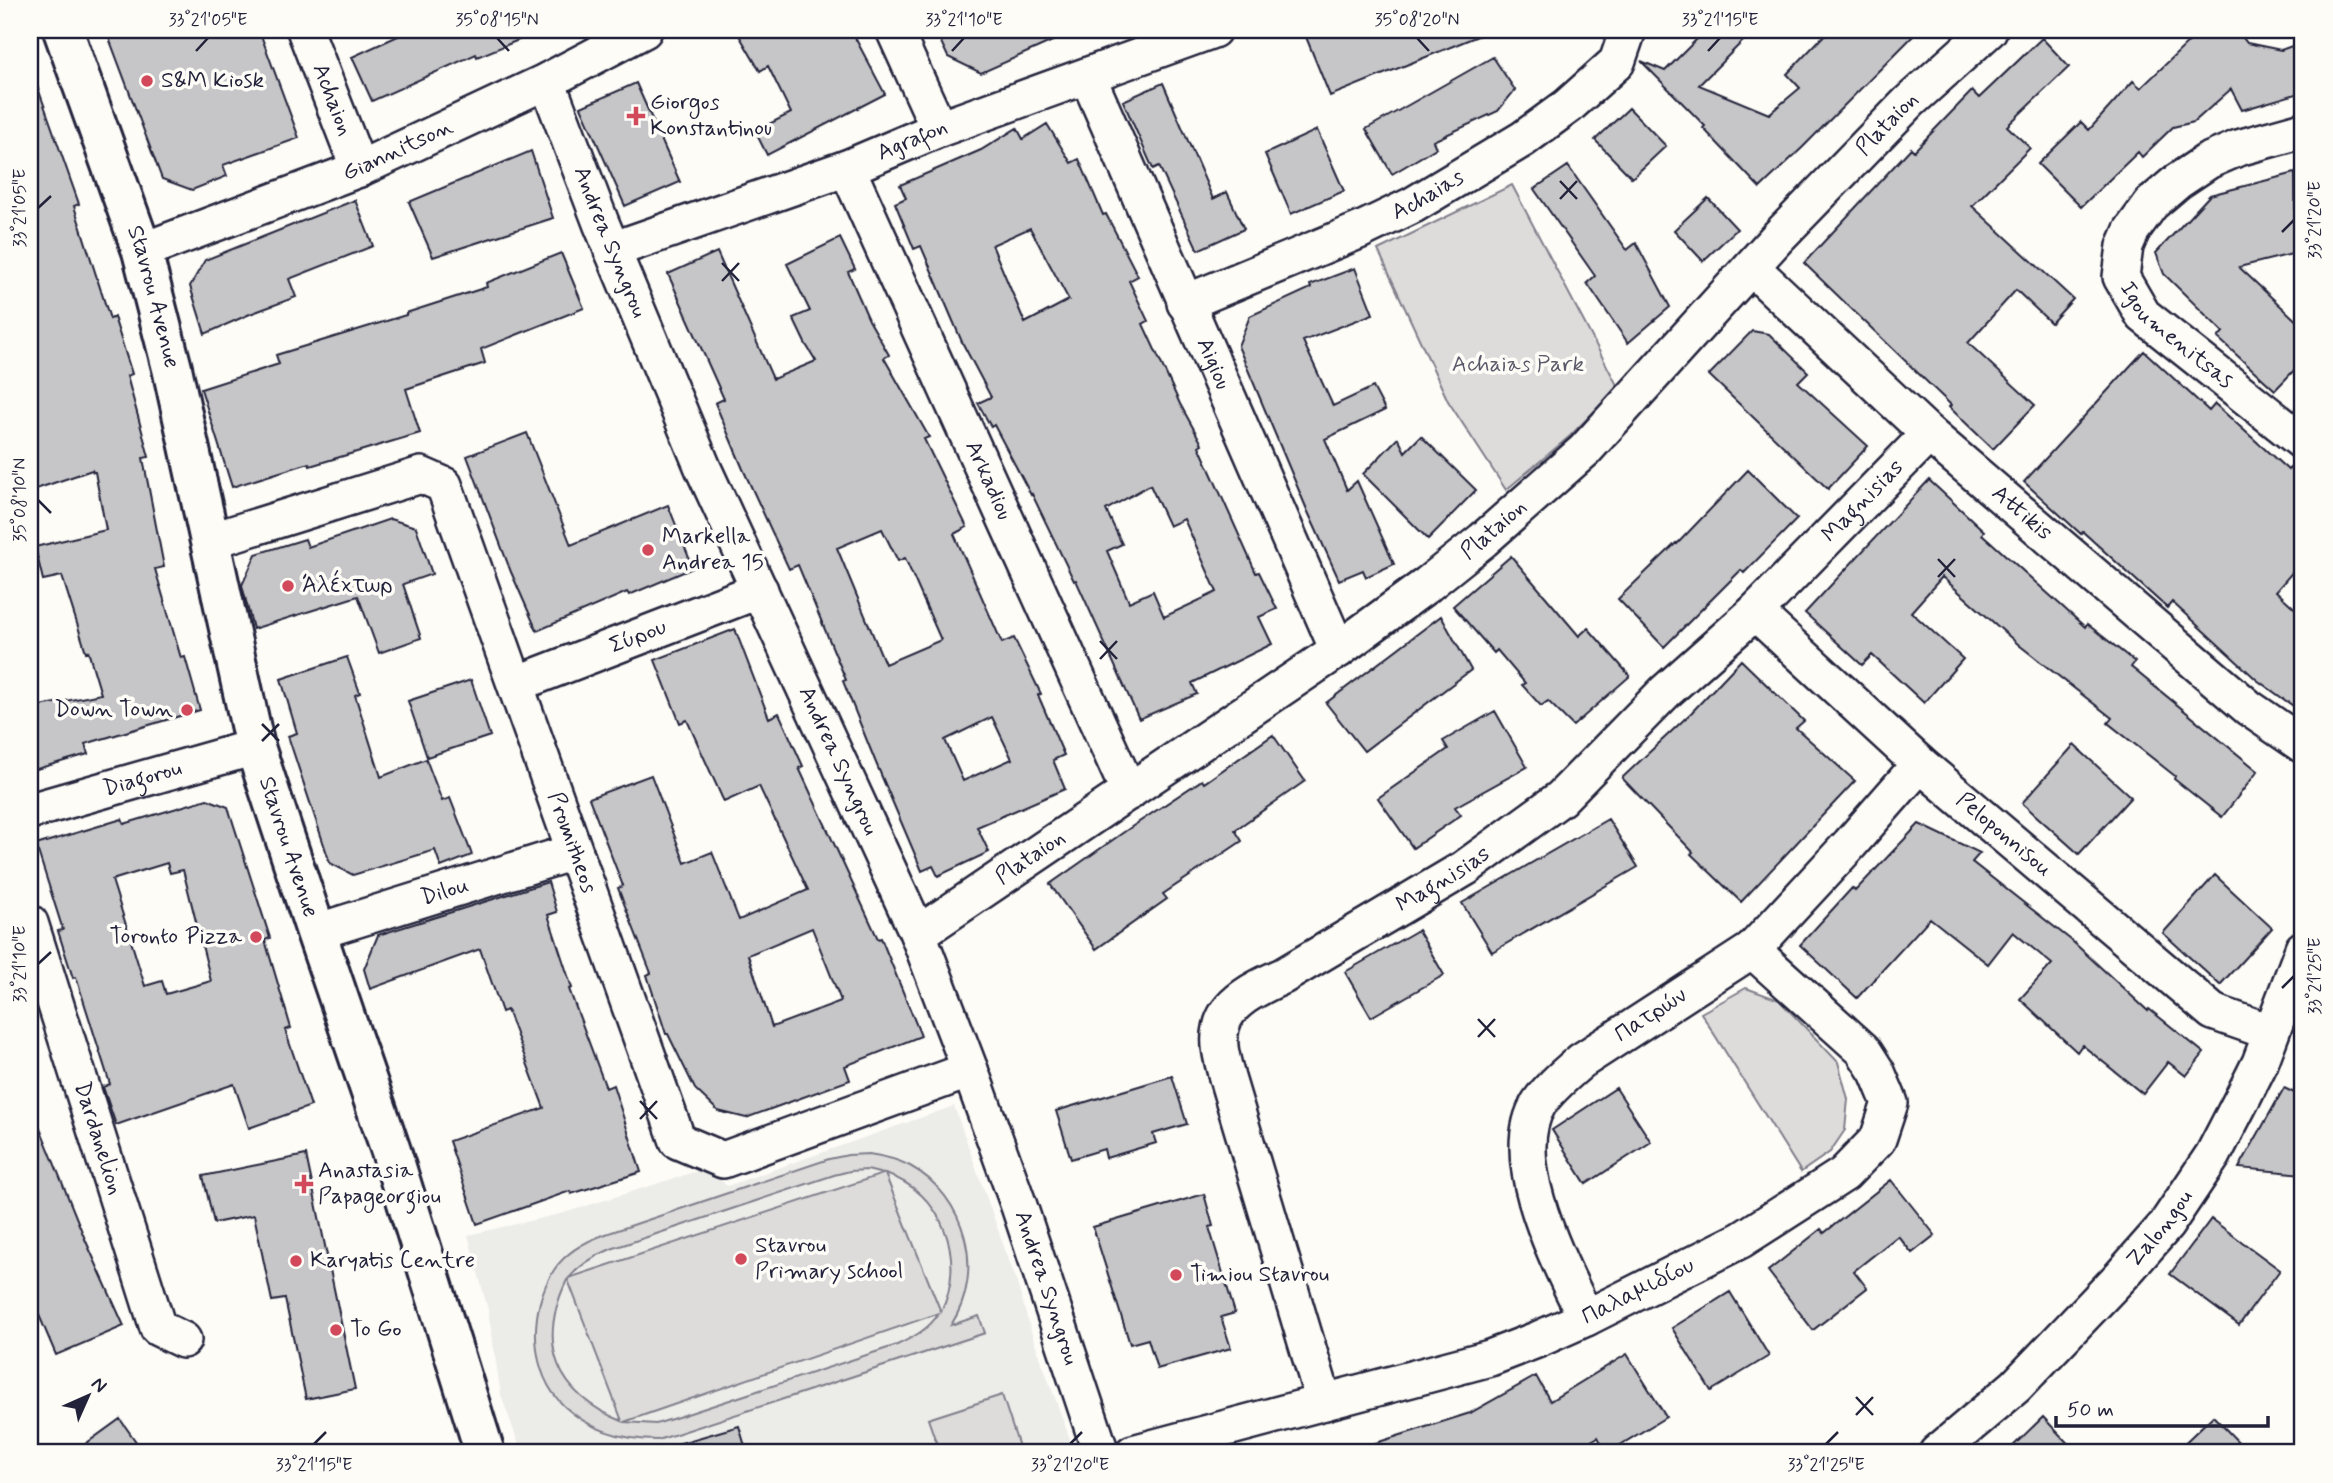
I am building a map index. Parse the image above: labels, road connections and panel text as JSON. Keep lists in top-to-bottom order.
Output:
{
  "streets": {
    "main road": ["Stavrou Avenue"],
    "street": [
      "Achaion",
      "Plataion",
      "Agrafon",
      "Giannitson",
      "Achaias",
      "Andrea Syngrou",
      "Igoumenitsas",
      "Aigiou",
      "Arkadiou",
      "Magnisias",
      "Attikis",
      "Σύρου",
      "Diagorou",
      "Peloponnisou",
      "Promitheos",
      "Dilou",
      "Πατρών",
      "Dardanelion",
      "Zalongou",
      "Παλαμιδίου"
    ]
  },
  "crossings": [
    ["Achaion", "Giannitson"],
    ["Plataion", "Andrea Syngrou"],
    ["Plataion", "Aigiou"],
    ["Plataion", "Arkadiou"],
    ["Plataion", "Attikis"],
    ["Agrafon", "Andrea Syngrou"],
    ["Agrafon", "Aigiou"],
    ["Agrafon", "Arkadiou"],
    ["Giannitson", "Andrea Syngrou"],
    ["Giannitson", "Stavrou Avenue"],
    ["Achaias", "Aigiou"],
    ["Andrea Syngrou", "Σύρου"],
    ["Andrea Syngrou", "Promitheos"],
    ["Stavrou Avenue", "Diagorou"],
    ["Stavrou Avenue", "Promitheos"],
    ["Stavrou Avenue", "Dilou"],
    ["Magnisias", "Attikis"],
    ["Magnisias", "Peloponnisou"],
    ["Magnisias", "Παλαμιδίου"],
    ["Σύρου", "Promitheos"],
    ["Peloponnisou", "Πατρών"],
    ["Peloponnisou", "Zalongou"],
    ["Promitheos", "Dilou"],
    ["Πατρών", "Παλαμιδίου"]
  ],
  "parks": ["Achaias Park"],
  "places": {
    "other": [
      "S&M Kiosk",
      "Markella Andrea 15",
      "Άλέχτωρ",
      "Down Town",
      "Toronto Pizza",
      "Stavrou Primary school",
      "Karyatis Centre",
      "Timiou Stavrou",
      "To Go"
    ],
    "health": ["Giorgos Konstantinou", "Anastasia Papageorgiou"]
  },
  "scale_bar": "50 m",
  "north": "top right",
  "coordinates": [
    "33°21'05\"E",
    "35°08'15\"N",
    "33°21'10\"E",
    "35°08'20\"N",
    "33°21'15\"E",
    "33°21'20\"E",
    "35°08'10\"N",
    "33°21'25\"E"
  ]
}
